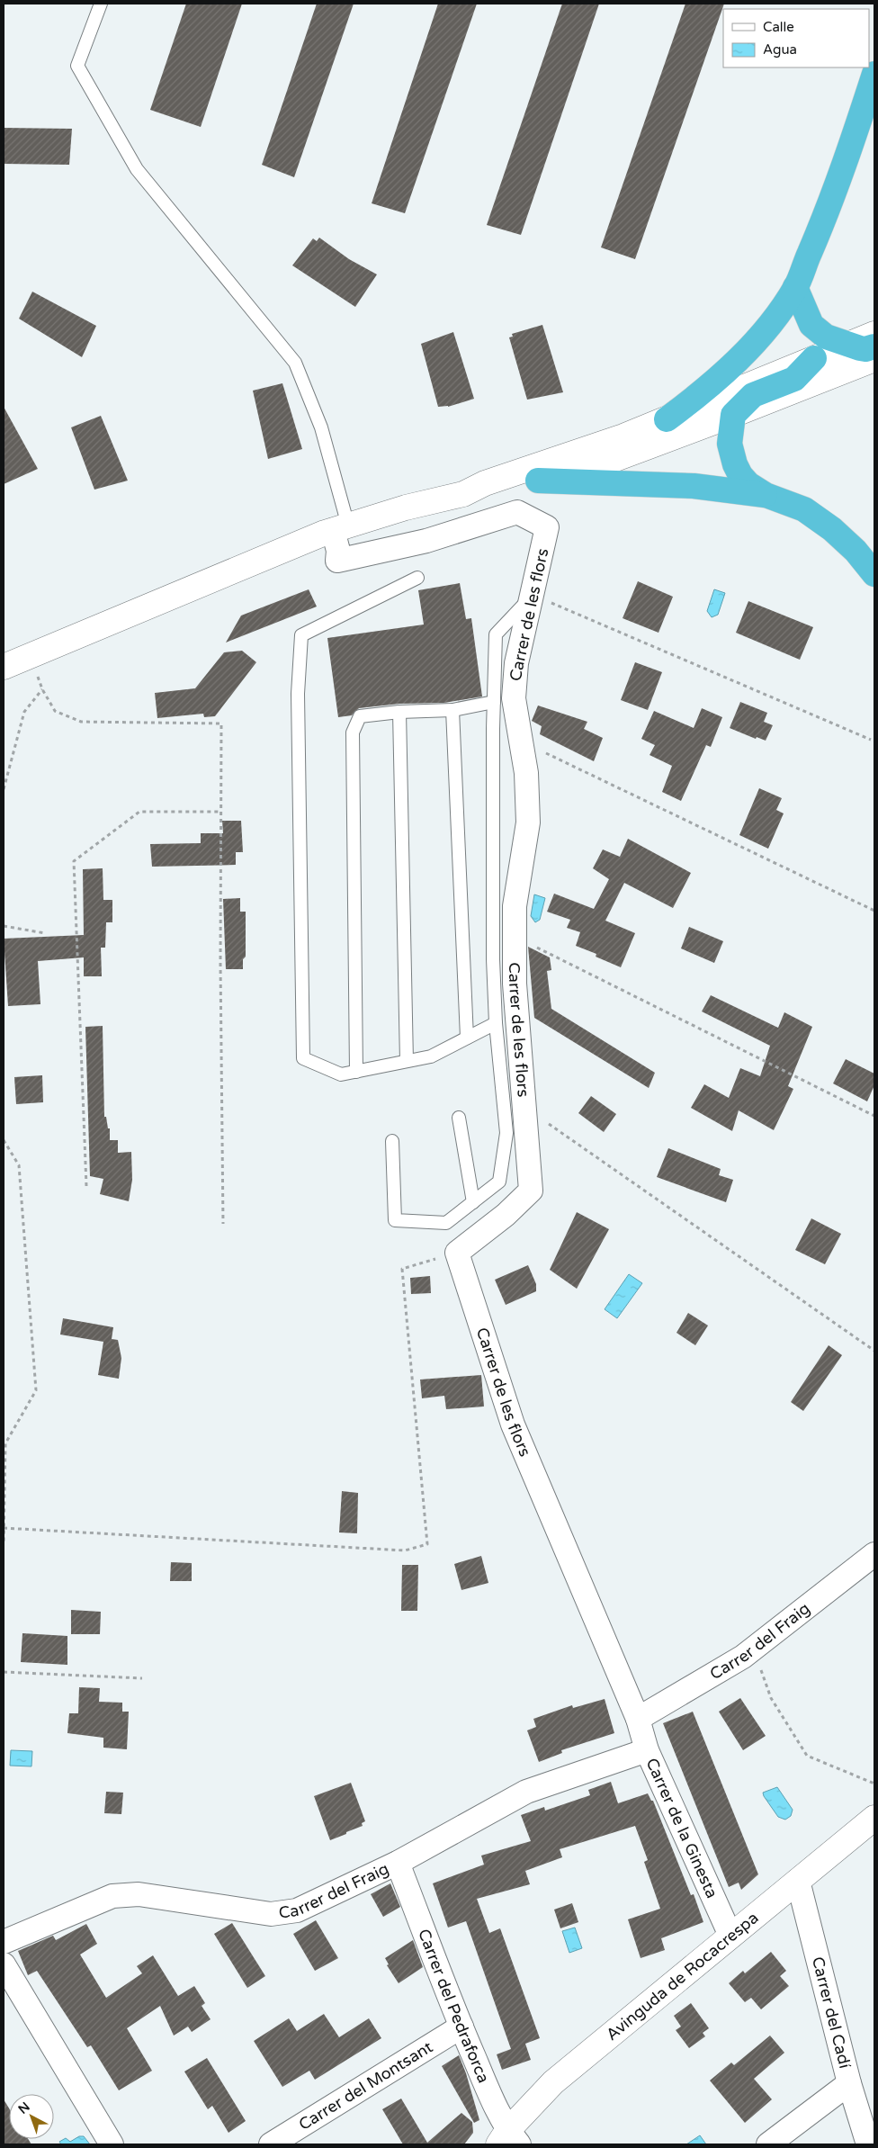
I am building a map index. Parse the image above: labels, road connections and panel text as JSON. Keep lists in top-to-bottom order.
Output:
{
  "streets": {
    "street": [
      "Carrer de les flors",
      "Carrer del Fraig",
      "Carrer de la Ginesta",
      "Avinguda de Rocacrespa",
      "Carrer del Pedraforca",
      "Carrer del Cadí",
      "Carrer del Montsant"
    ]
  },
  "crossings": [
    ["Carrer de les flors", "Carrer del Fraig"],
    ["Carrer de les flors", "Carrer de la Ginesta"],
    ["Carrer del Fraig", "Carrer de la Ginesta"],
    ["Carrer del Fraig", "Carrer del Pedraforca"],
    ["Carrer de la Ginesta", "Avinguda de Rocacrespa"],
    ["Avinguda de Rocacrespa", "Carrer del Pedraforca"],
    ["Avinguda de Rocacrespa", "Carrer del Cadí"],
    ["Carrer del Pedraforca", "Carrer del Montsant"]
  ],
  "legend": ["Calle", "Agua"],
  "north": "top left"
}
